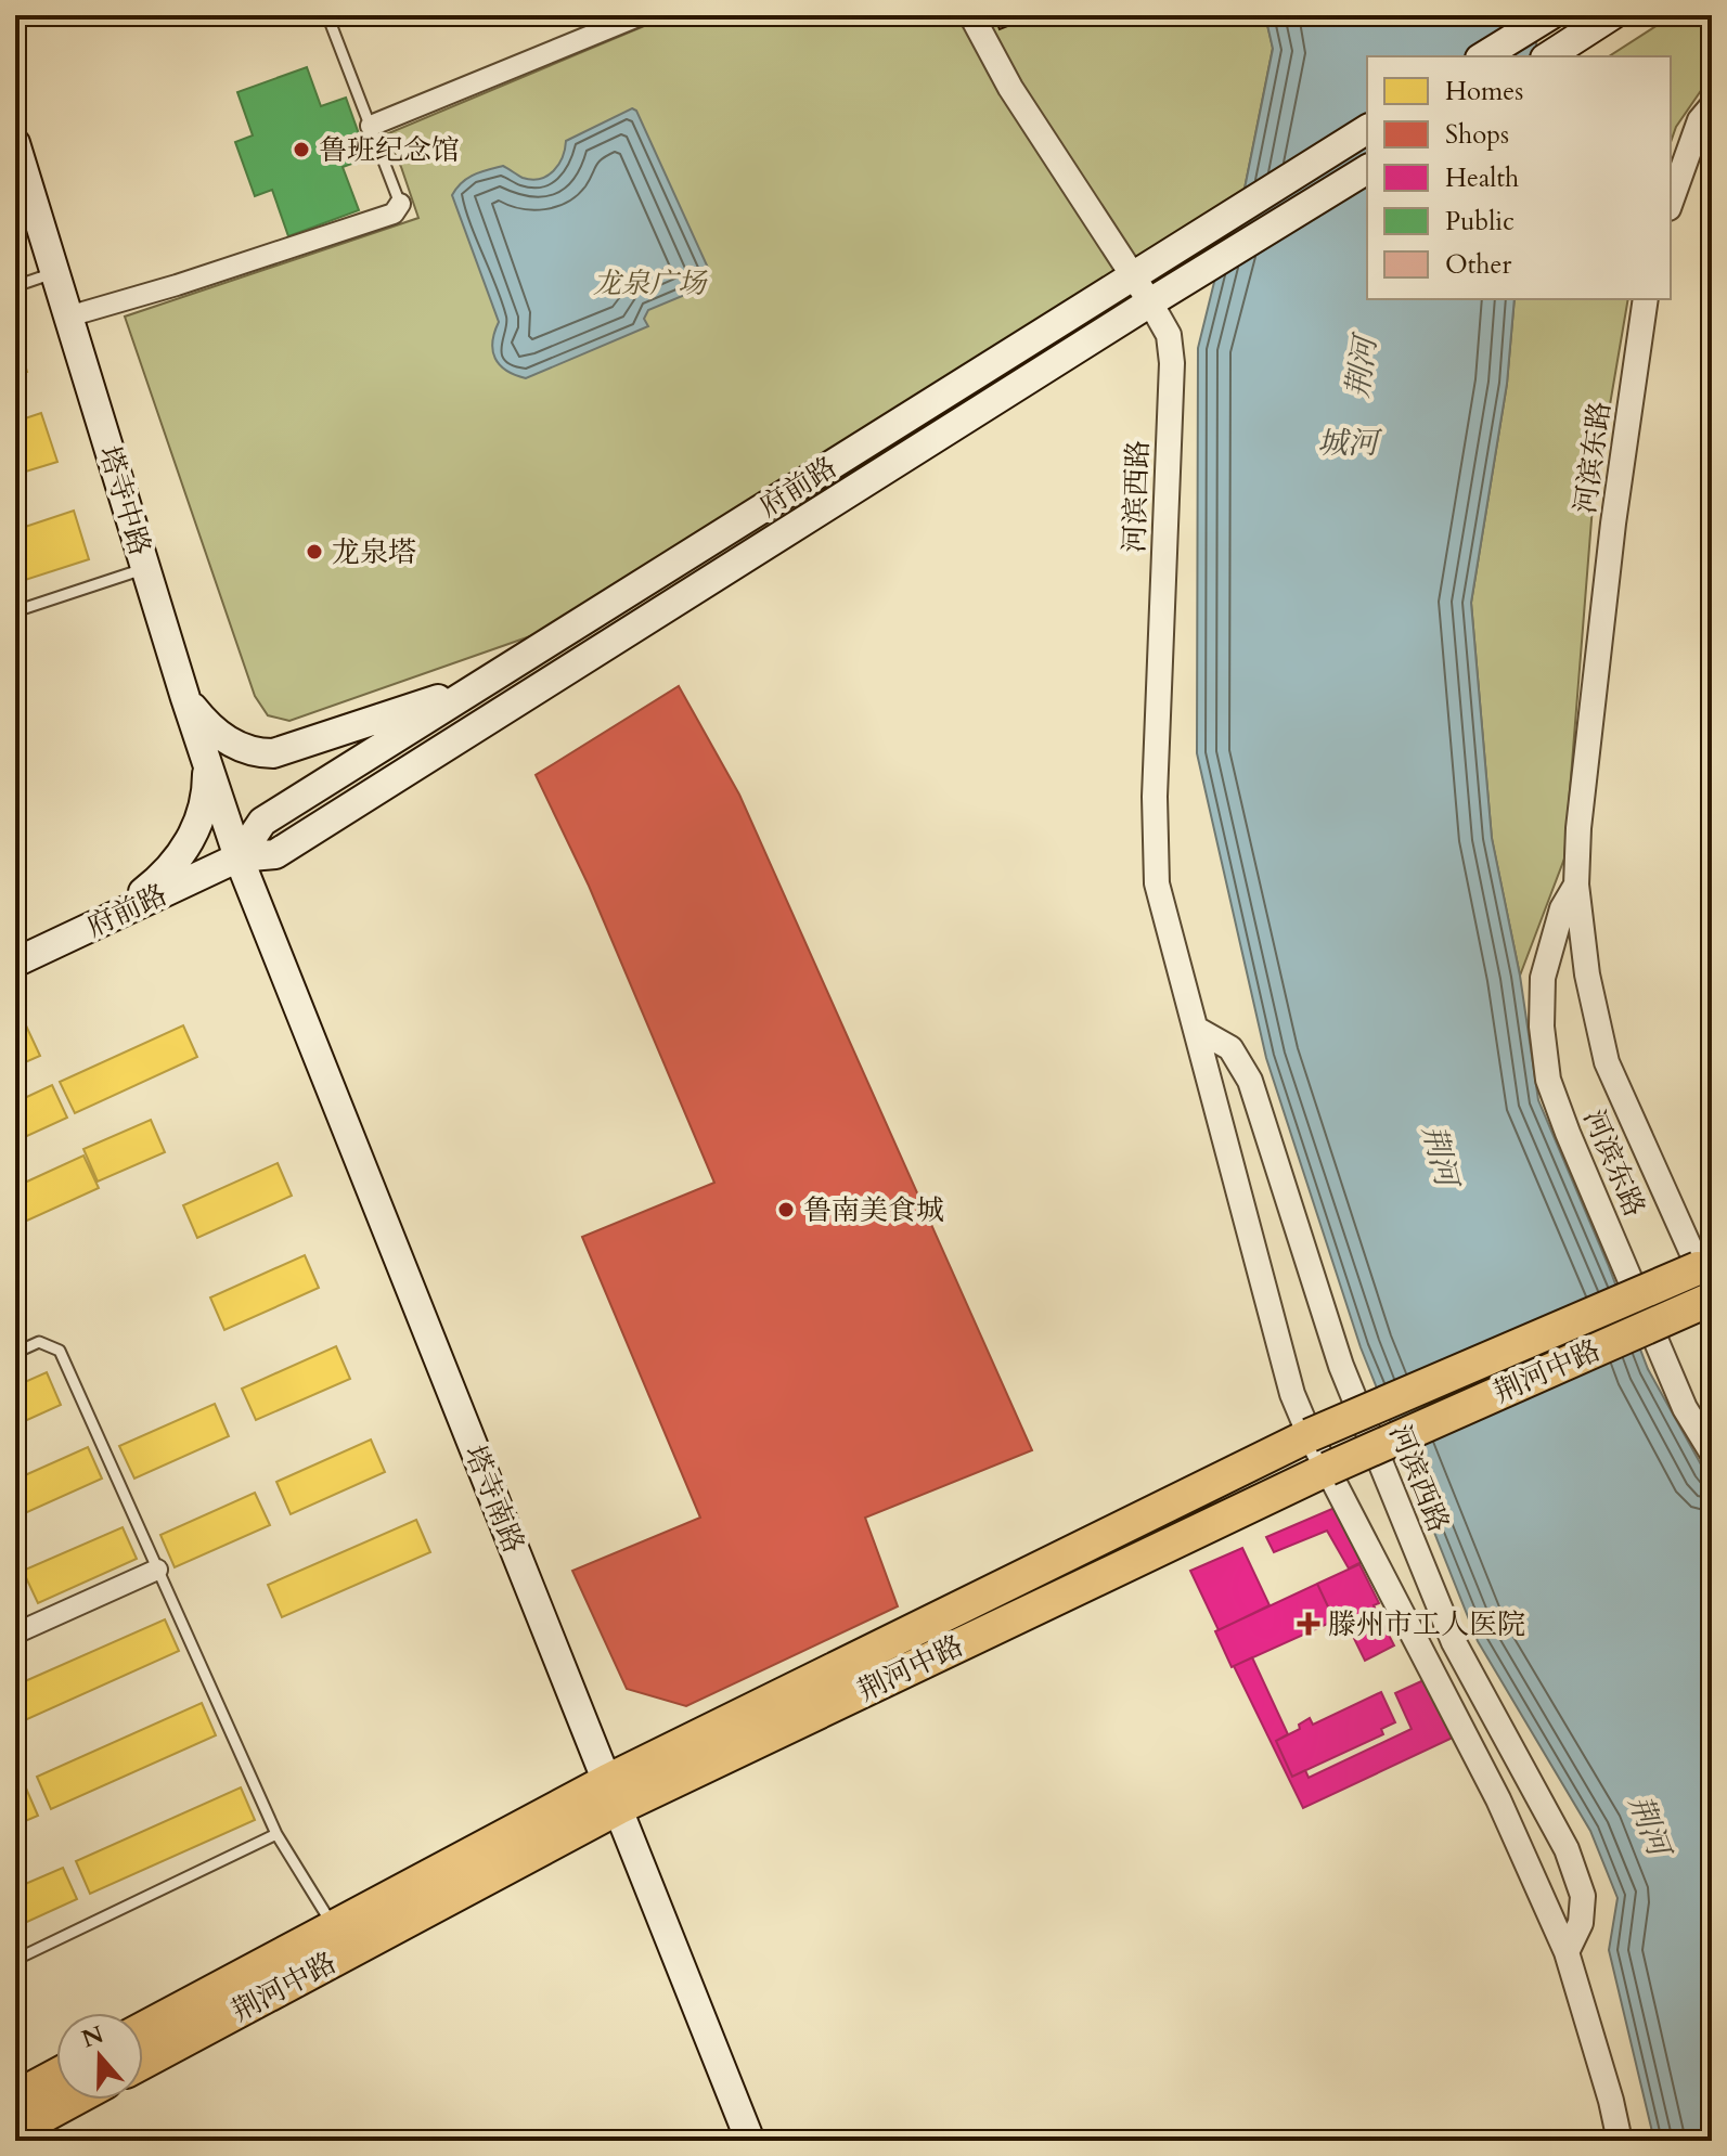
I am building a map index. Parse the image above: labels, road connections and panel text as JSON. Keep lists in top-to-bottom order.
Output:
{
  "streets": {
    "main road": [
      "府前路",
      "塔寺中路",
      "荆河中路",
      "塔寺南路"
    ],
    "street": ["河滨东路", "河滨西路"]
  },
  "crossings": [
    ["河滨东路", "荆河中路"],
    ["府前路", "河滨西路"],
    ["府前路", "塔寺中路"],
    ["府前路", "塔寺南路"],
    ["河滨西路", "荆河中路"],
    ["塔寺中路", "塔寺南路"],
    ["荆河中路", "塔寺南路"]
  ],
  "water": ["荆河", "城河"],
  "parks": ["龙泉广场"],
  "places": {
    "other": ["鲁班纪念馆", "龙泉塔", "鲁南美食城"],
    "health": ["滕州市工人医院"]
  },
  "legend": [
    "Homes",
    "Shops",
    "Health",
    "Public",
    "Other"
  ],
  "north": "top"
}
